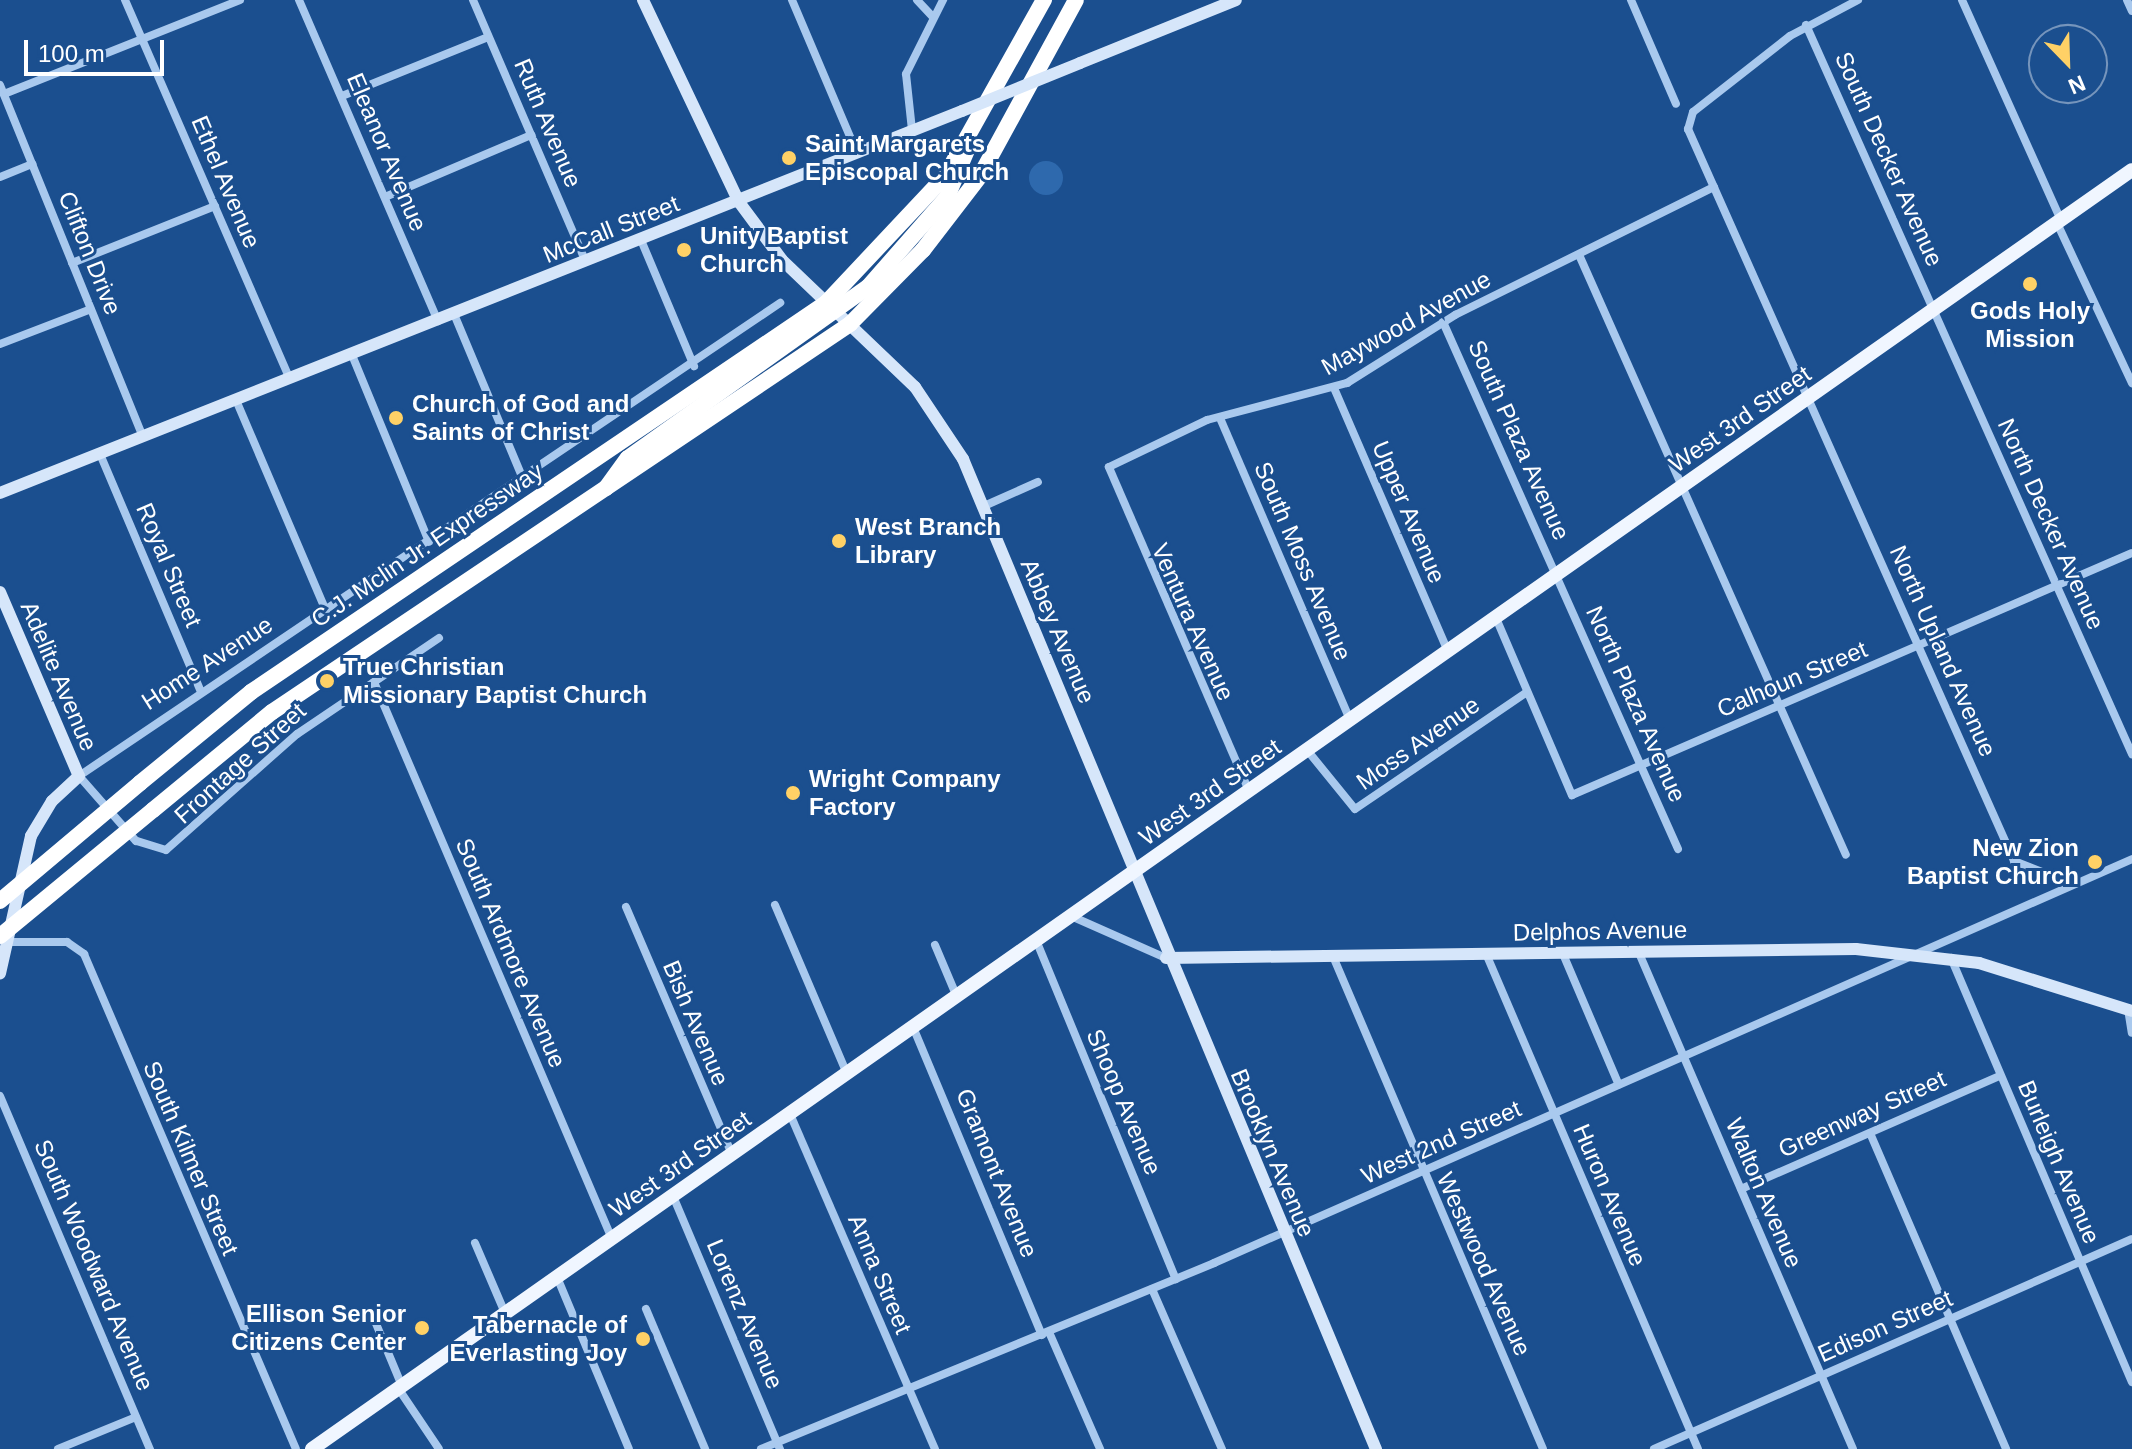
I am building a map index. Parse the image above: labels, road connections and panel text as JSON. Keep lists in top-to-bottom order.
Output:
{
  "streets": {
    "highway": ["C.J. Mclin Jr. Expressway"],
    "main road": ["West 3rd Street"],
    "street": [
      "Ruth Avenue",
      "Eleanor Avenue",
      "South Decker Avenue",
      "Ethel Avenue",
      "McCall Street",
      "Clifton Drive",
      "Maywood Avenue",
      "South Plaza Avenue",
      "Upper Avenue",
      "North Decker Avenue",
      "South Moss Avenue",
      "Royal Street",
      "Ventura Avenue",
      "Abbey Avenue",
      "North Upland Avenue",
      "Home Avenue",
      "Adelite Avenue",
      "Calhoun Street",
      "North Plaza Avenue",
      "Moss Avenue",
      "Frontage Street",
      "Delphos Avenue",
      "South Ardmore Avenue",
      "Bish Avenue",
      "Shoop Avenue",
      "Greenway Street",
      "West 2nd Street",
      "Brooklyn Avenue",
      "South Kilmer Street",
      "Burleigh Avenue",
      "Gramont Avenue",
      "Walton Avenue",
      "Huron Avenue",
      "Westwood Avenue",
      "South Woodward Avenue",
      "Anna Street",
      "Lorenz Avenue",
      "Edison Street"
    ]
  },
  "crossings": [
    ["Ruth Avenue", "McCall Street"],
    ["Eleanor Avenue", "McCall Street"],
    ["South Decker Avenue", "West 3rd Street"],
    ["South Decker Avenue", "North Decker Avenue"],
    ["South Decker Avenue", "North Upland Avenue"],
    ["Ethel Avenue", "McCall Street"],
    ["McCall Street", "Clifton Drive"],
    ["McCall Street", "Royal Street"],
    ["McCall Street", "Abbey Avenue"],
    ["Maywood Avenue", "South Plaza Avenue"],
    ["Maywood Avenue", "Upper Avenue"],
    ["Maywood Avenue", "South Moss Avenue"],
    ["Maywood Avenue", "Ventura Avenue"],
    ["Maywood Avenue", "North Upland Avenue"],
    ["West 3rd Street", "South Plaza Avenue"],
    ["West 3rd Street", "Upper Avenue"],
    ["West 3rd Street", "North Decker Avenue"],
    ["West 3rd Street", "South Moss Avenue"],
    ["West 3rd Street", "Ventura Avenue"],
    ["West 3rd Street", "Abbey Avenue"],
    ["West 3rd Street", "North Upland Avenue"],
    ["West 3rd Street", "North Plaza Avenue"],
    ["West 3rd Street", "Moss Avenue"],
    ["West 3rd Street", "Delphos Avenue"],
    ["West 3rd Street", "South Ardmore Avenue"],
    ["West 3rd Street", "Bish Avenue"],
    ["West 3rd Street", "Shoop Avenue"],
    ["West 3rd Street", "Brooklyn Avenue"],
    ["West 3rd Street", "Gramont Avenue"],
    ["West 3rd Street", "Anna Street"],
    ["West 3rd Street", "Lorenz Avenue"],
    ["South Plaza Avenue", "North Plaza Avenue"],
    ["North Decker Avenue", "Calhoun Street"],
    ["C.J. Mclin Jr. Expressway", "Abbey Avenue"],
    ["Royal Street", "Home Avenue"],
    ["Abbey Avenue", "Brooklyn Avenue"],
    ["North Upland Avenue", "Calhoun Street"],
    ["North Upland Avenue", "West 2nd Street"],
    ["Home Avenue", "Adelite Avenue"],
    ["Home Avenue", "Frontage Street"],
    ["Home Avenue", "South Kilmer Street"],
    ["Adelite Avenue", "Frontage Street"],
    ["Calhoun Street", "North Plaza Avenue"],
    ["Calhoun Street", "Moss Avenue"],
    ["Frontage Street", "South Ardmore Avenue"],
    ["Delphos Avenue", "West 2nd Street"],
    ["Delphos Avenue", "Brooklyn Avenue"],
    ["Delphos Avenue", "Burleigh Avenue"],
    ["Delphos Avenue", "Walton Avenue"],
    ["Delphos Avenue", "Huron Avenue"],
    ["Delphos Avenue", "Westwood Avenue"],
    ["Shoop Avenue", "West 2nd Street"],
    ["Greenway Street", "Burleigh Avenue"],
    ["Greenway Street", "Walton Avenue"],
    ["West 2nd Street", "Brooklyn Avenue"],
    ["West 2nd Street", "Gramont Avenue"],
    ["West 2nd Street", "Walton Avenue"],
    ["West 2nd Street", "Huron Avenue"],
    ["West 2nd Street", "Westwood Avenue"],
    ["West 2nd Street", "Anna Street"],
    ["West 2nd Street", "Lorenz Avenue"],
    ["Burleigh Avenue", "Edison Street"],
    ["Walton Avenue", "Edison Street"],
    ["Huron Avenue", "Edison Street"]
  ],
  "places": [
    "Saint Margarets Episcopal Church",
    "Unity Baptist Church",
    "Gods Holy Mission",
    "Church of God and Saints of Christ",
    "West Branch Library",
    "True Christian Missionary Baptist Church",
    "Wright Company Factory",
    "New Zion Baptist Church",
    "Ellison Senior Citizens Center",
    "Tabernacle of Everlasting Joy"
  ],
  "scale_bar": "100 m",
  "north": "bottom right"
}
